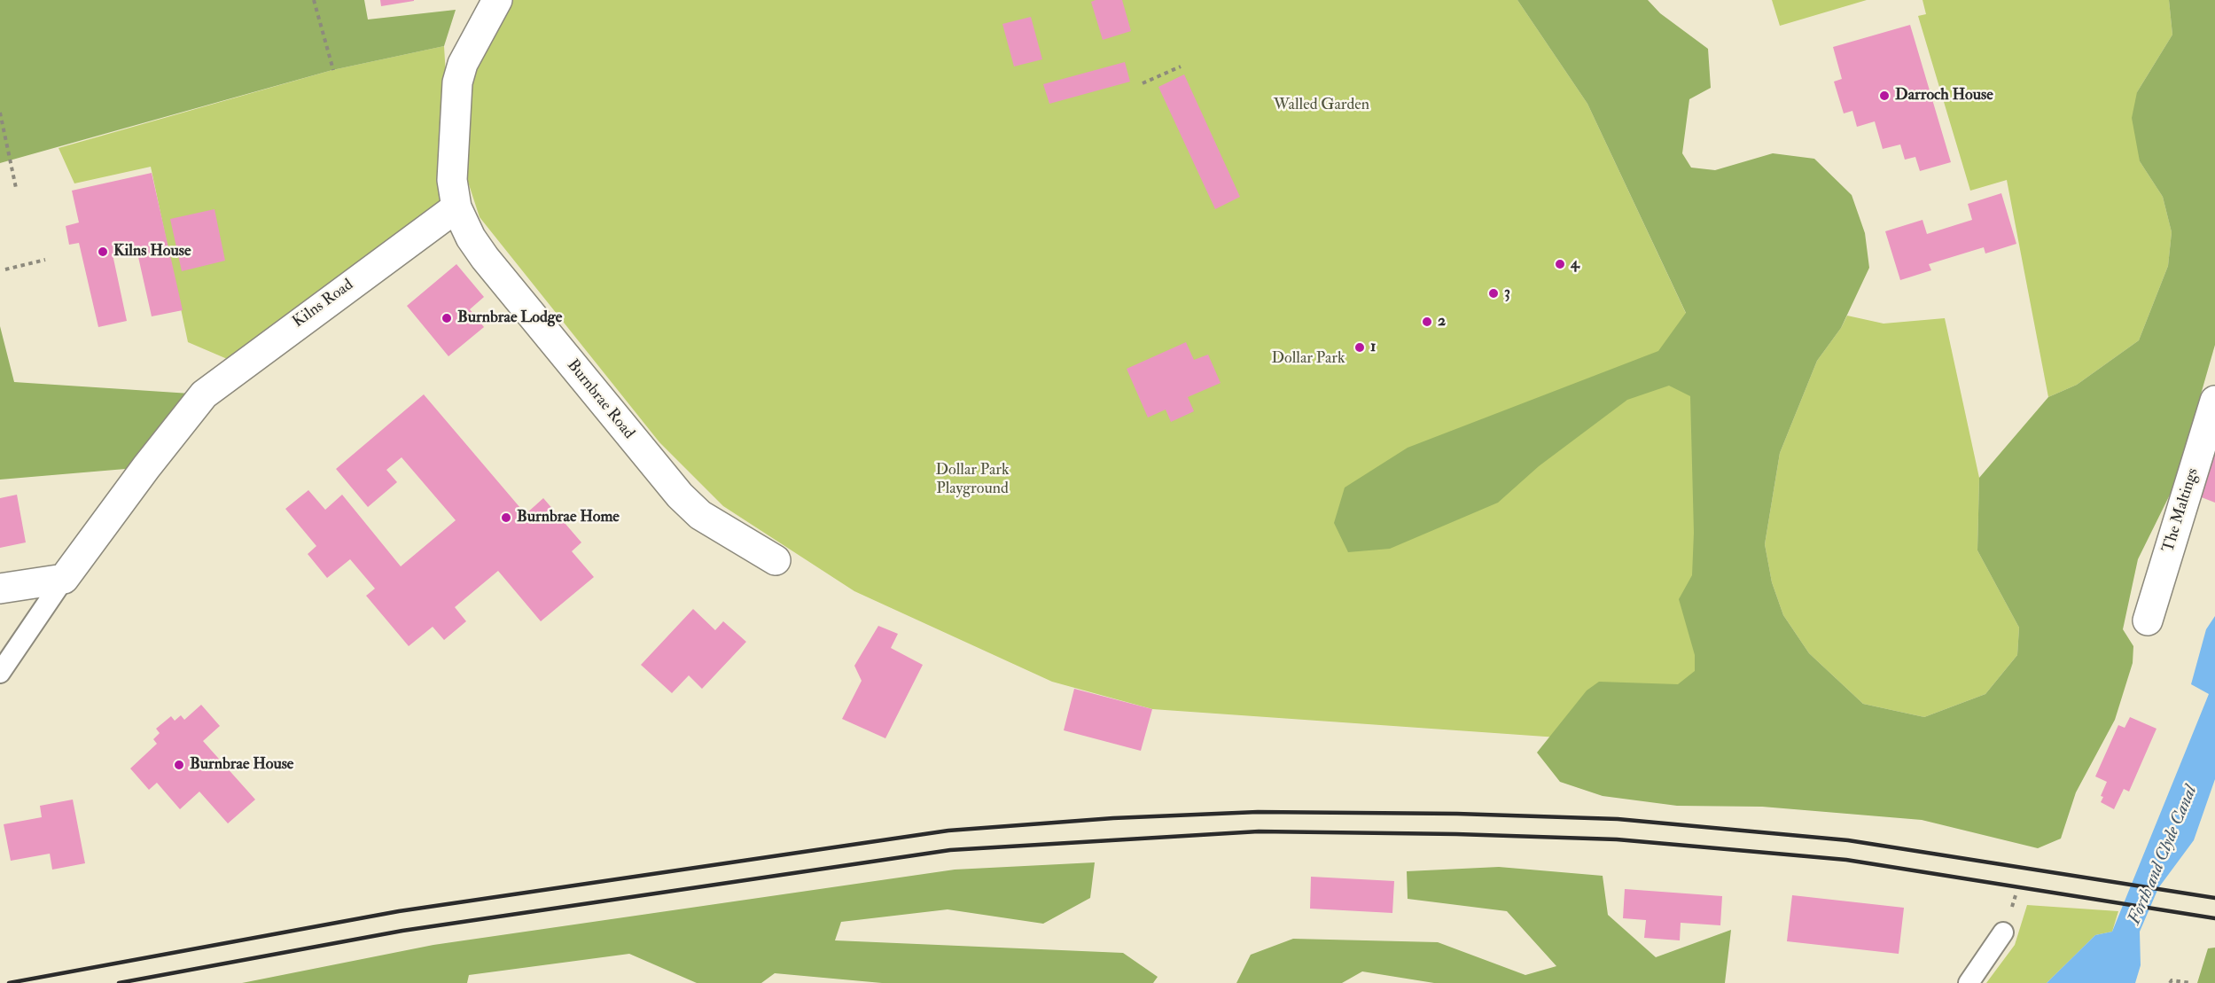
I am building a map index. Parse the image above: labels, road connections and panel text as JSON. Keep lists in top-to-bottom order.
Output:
{
  "streets": {
    "street": ["Kilns Road", "Burnbrae Road", "The Maltings"]
  },
  "crossings": [
    ["Kilns Road", "Burnbrae Road"]
  ],
  "water": ["Forth and Clyde Canal"],
  "parks": ["Walled Garden", "Dollar Park", "Dollar Park Playground"],
  "places": [
    "Darroch House",
    "Kilns House",
    "4",
    "3",
    "Burnbrae Lodge",
    "2",
    "1",
    "Burnbrae Home",
    "Burnbrae House"
  ]
}
